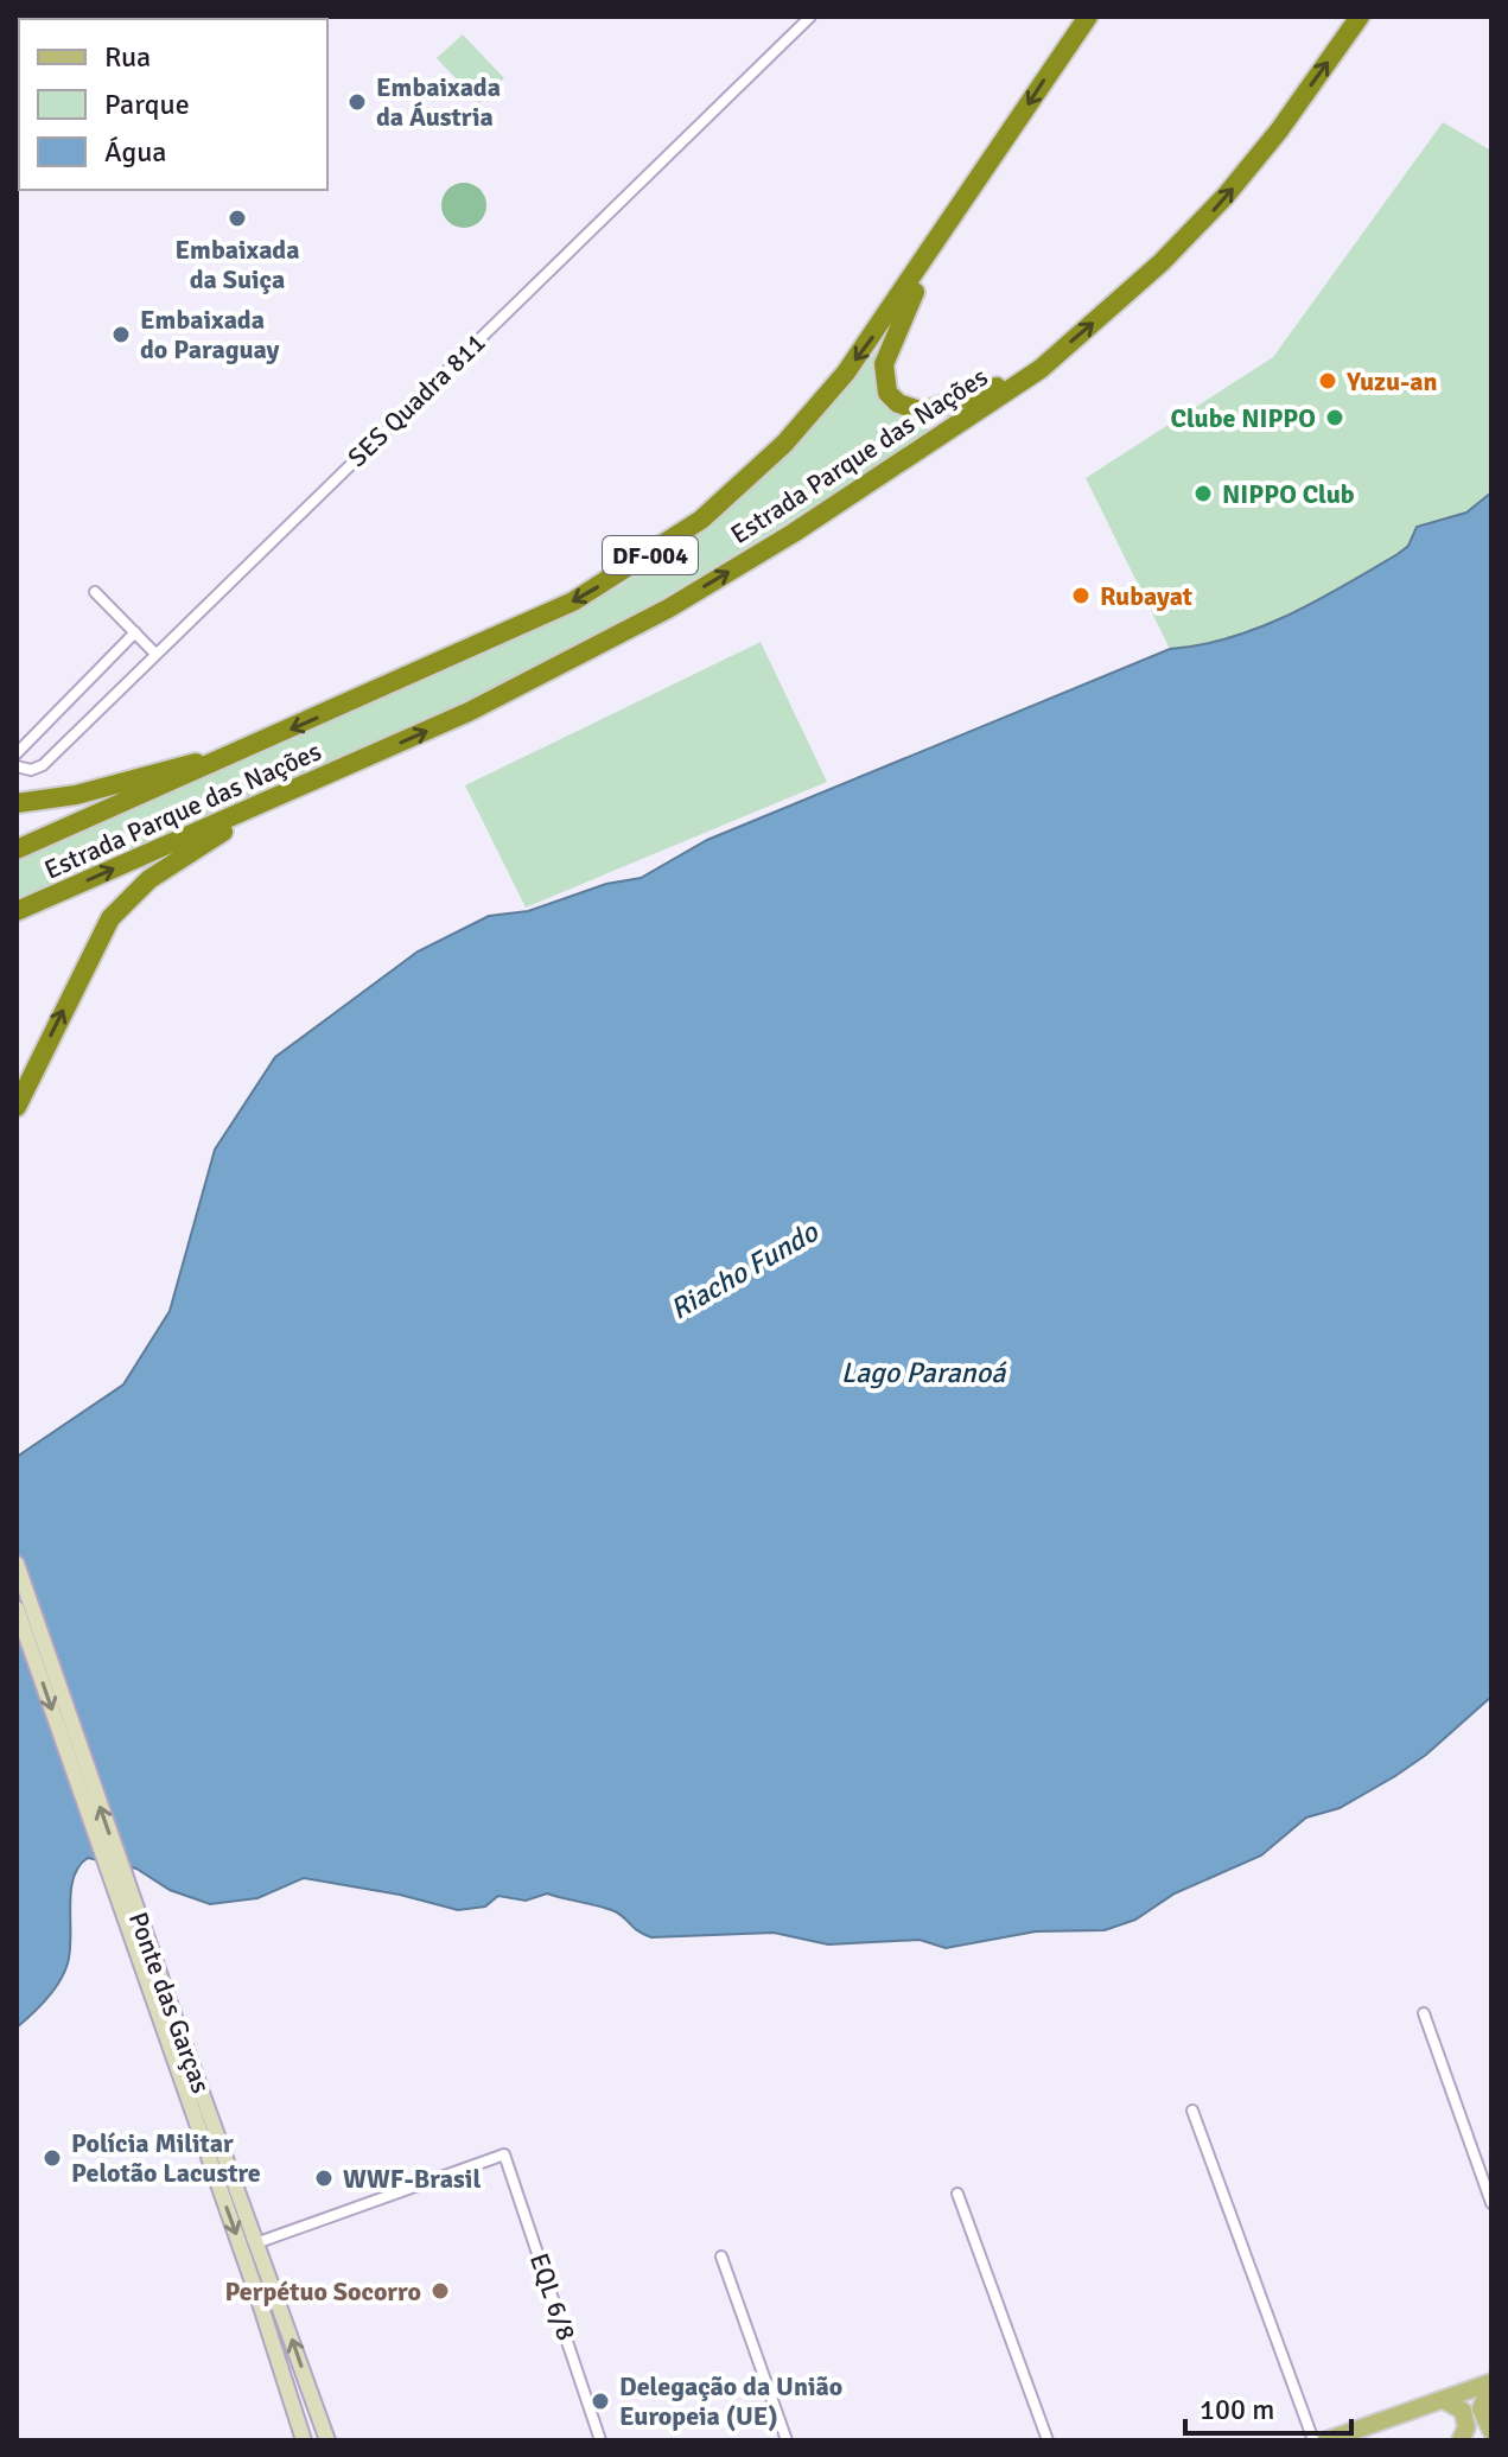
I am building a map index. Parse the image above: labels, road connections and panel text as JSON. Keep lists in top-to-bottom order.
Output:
{
  "streets": {
    "highway": ["Estrada Parque das Nações", "DF-004"],
    "main road": ["Ponte das Garças"],
    "street": ["SES Quadra 811", "EQL 6/8"]
  },
  "crossings": [
    ["Ponte das Garças", "EQL 6/8"]
  ],
  "water": ["Riacho Fundo", "Lago Paranoá"],
  "places": [
    "Embaixada da Áustria",
    "Embaixada da Suiça",
    "Embaixada do Paraguay",
    "Yuzu-an",
    "Clube NIPPO",
    "NIPPO Club",
    "Rubayat",
    "Polícia Militar Pelotão Lacustre",
    "WWF-Brasil",
    "Perpétuo Socorro",
    "Delegação da União Europeia (UE)"
  ],
  "legend": ["Rua", "Parque", "Água"],
  "scale_bar": "100 m"
}
